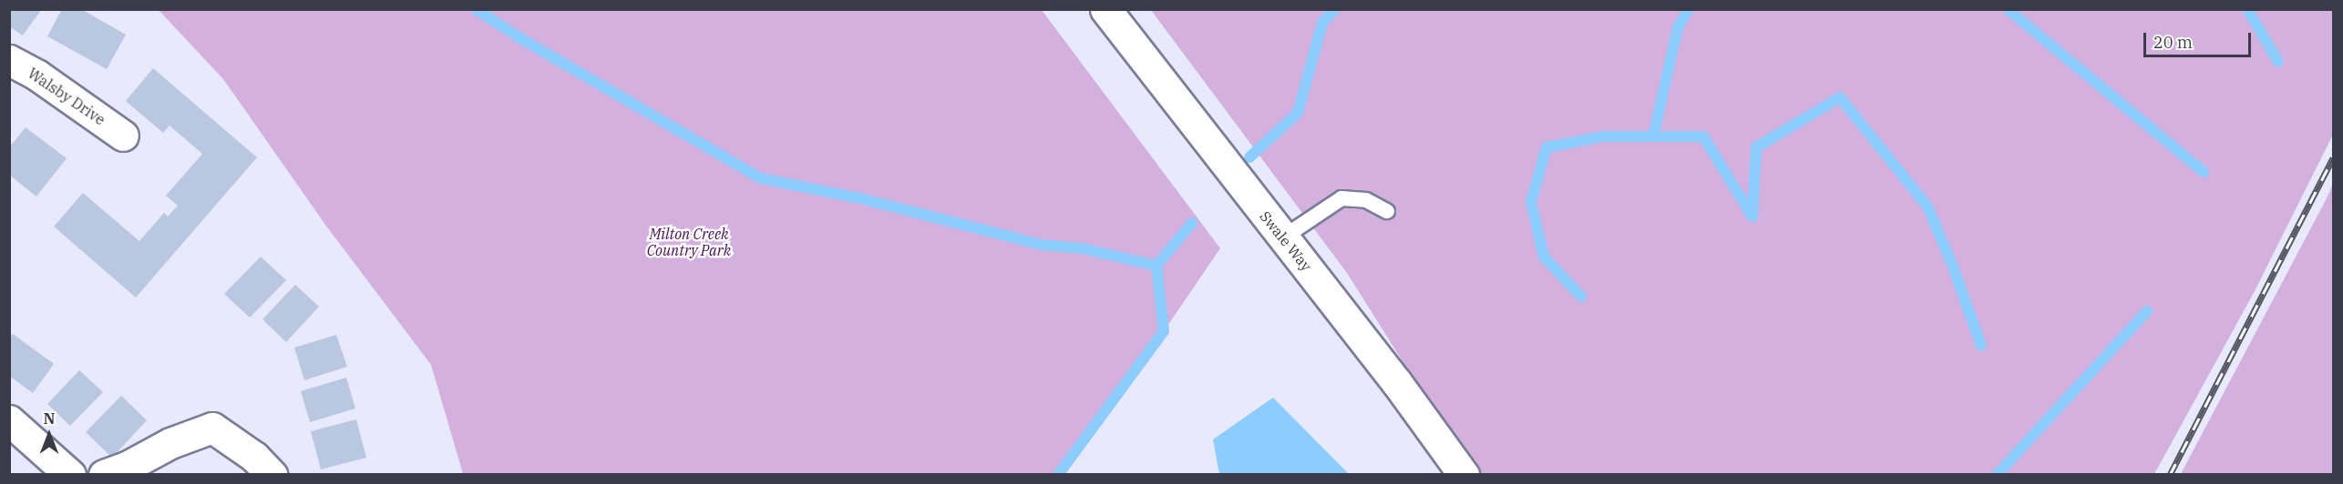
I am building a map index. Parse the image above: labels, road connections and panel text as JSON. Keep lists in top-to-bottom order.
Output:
{
  "streets": {
    "main road": ["Walsby Drive", "Swale Way"]
  },
  "parks": ["Milton Creek Country Park"],
  "scale_bar": "20 m",
  "north": "top"
}
